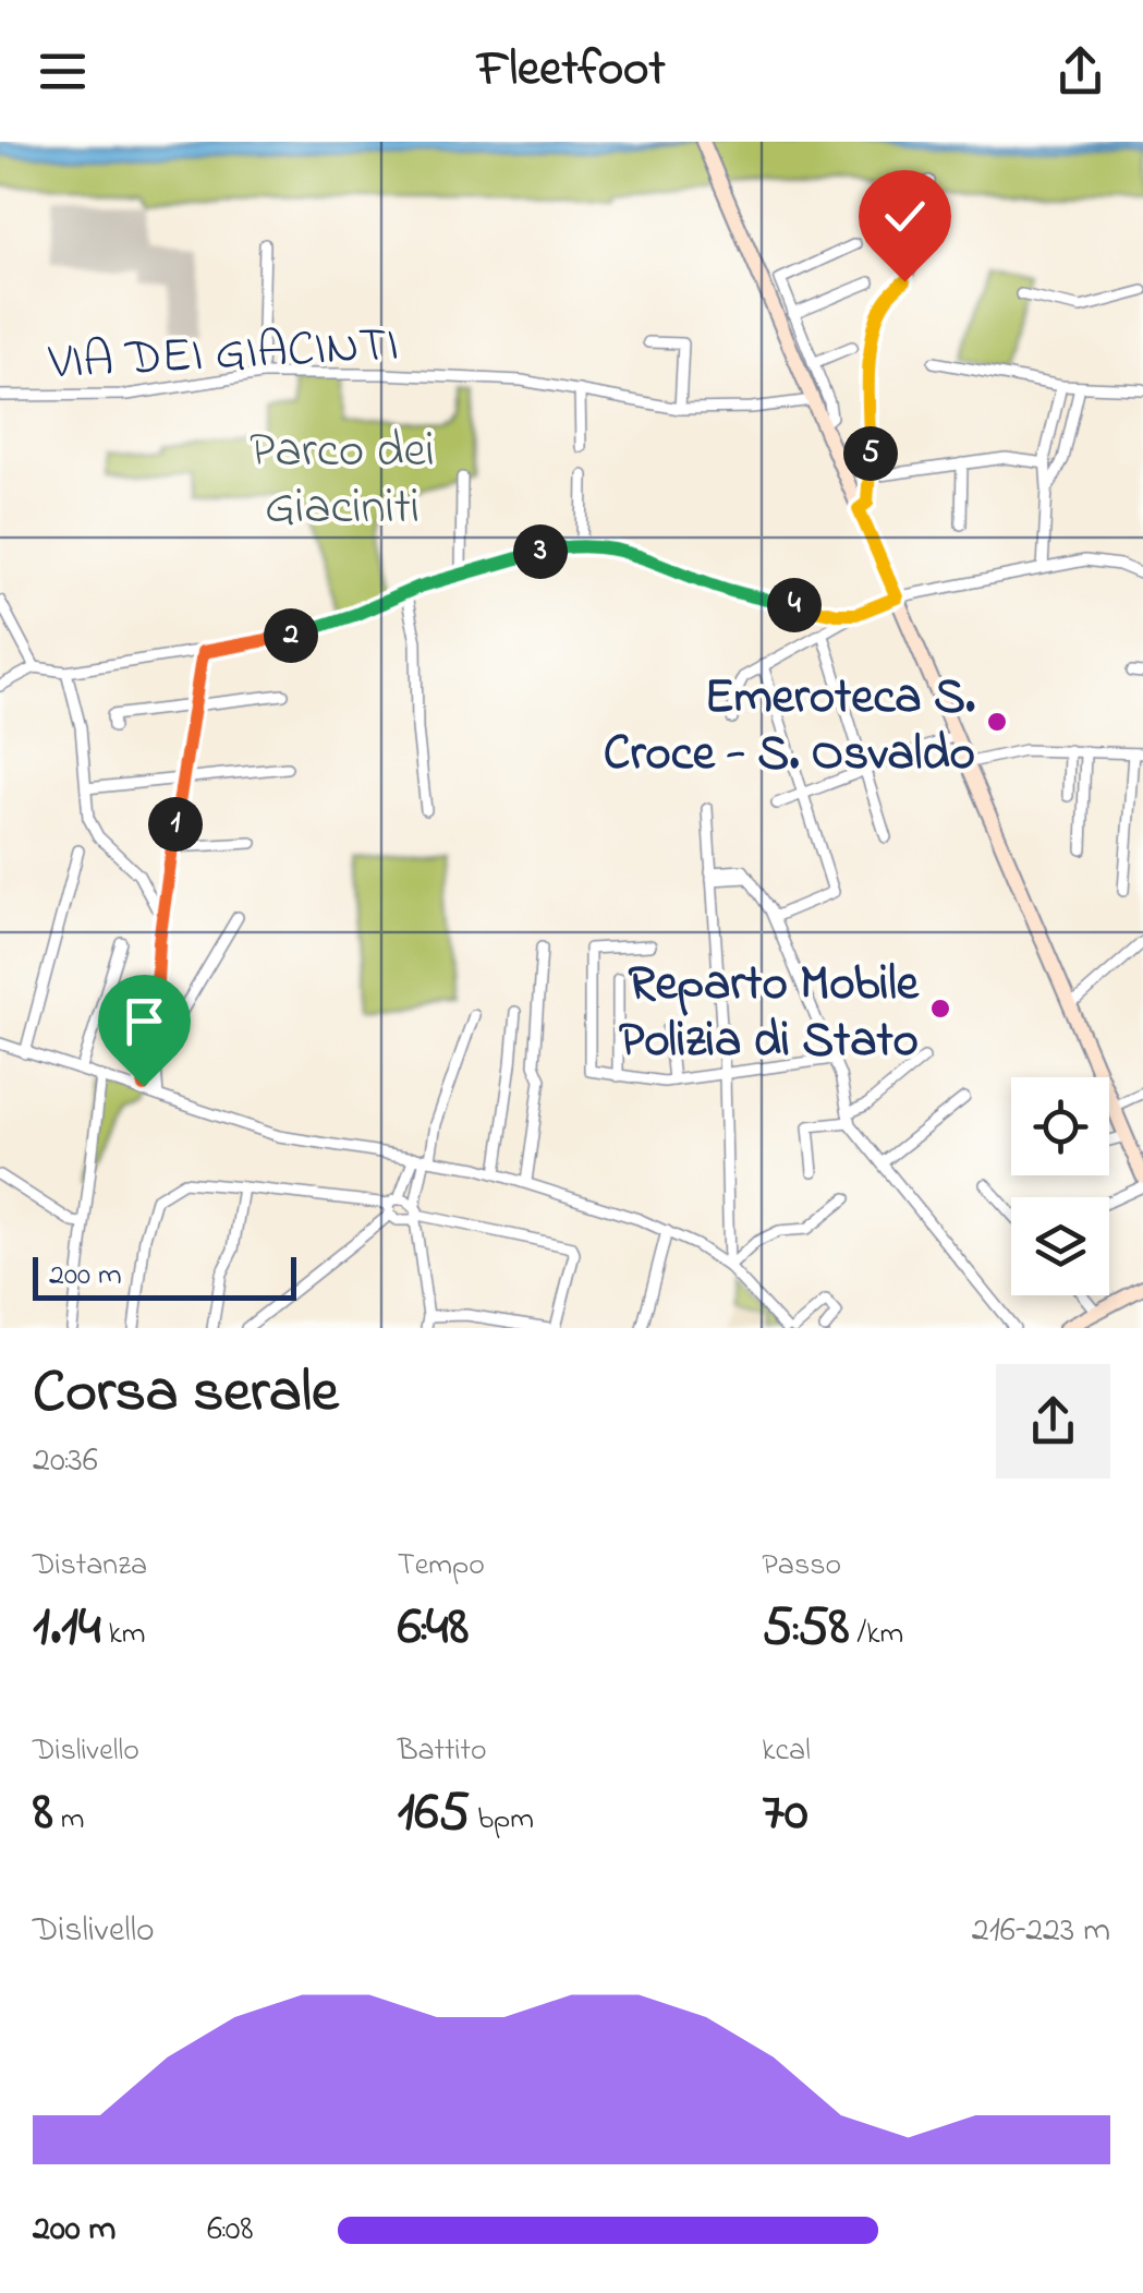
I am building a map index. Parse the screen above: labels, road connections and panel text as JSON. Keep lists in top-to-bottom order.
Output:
{
  "streets": {
    "street": ["VIA DEI GIACINTI"]
  },
  "parks": ["Parco dei Giaciniti"],
  "places": ["Emeroteca S. Croce - S. Osvaldo", "Reparto Mobile Polizia di Stato"],
  "scale_bar": "200 m",
  "page": {
    "header": "Fleetfoot",
    "pins": [
      "5",
      "3",
      "4",
      "2",
      "1"
    ],
    "scale": "200 m",
    "heading": ["Corsa serale", "20:36"],
    "stats": [
      ["Distanza", "1.14 km"],
      ["Tempo", "6:48"],
      ["Passo", "5:58 /km"],
      ["Dislivello", "8 m"],
      ["Battito", "165 bpm"],
      ["kcal", "70"]
    ],
    "chart": ["Dislivello", "216–223 m"],
    "list": [
      {
        "name": "200 m",
        "note": "6:08"
      }
    ]
  }
}
